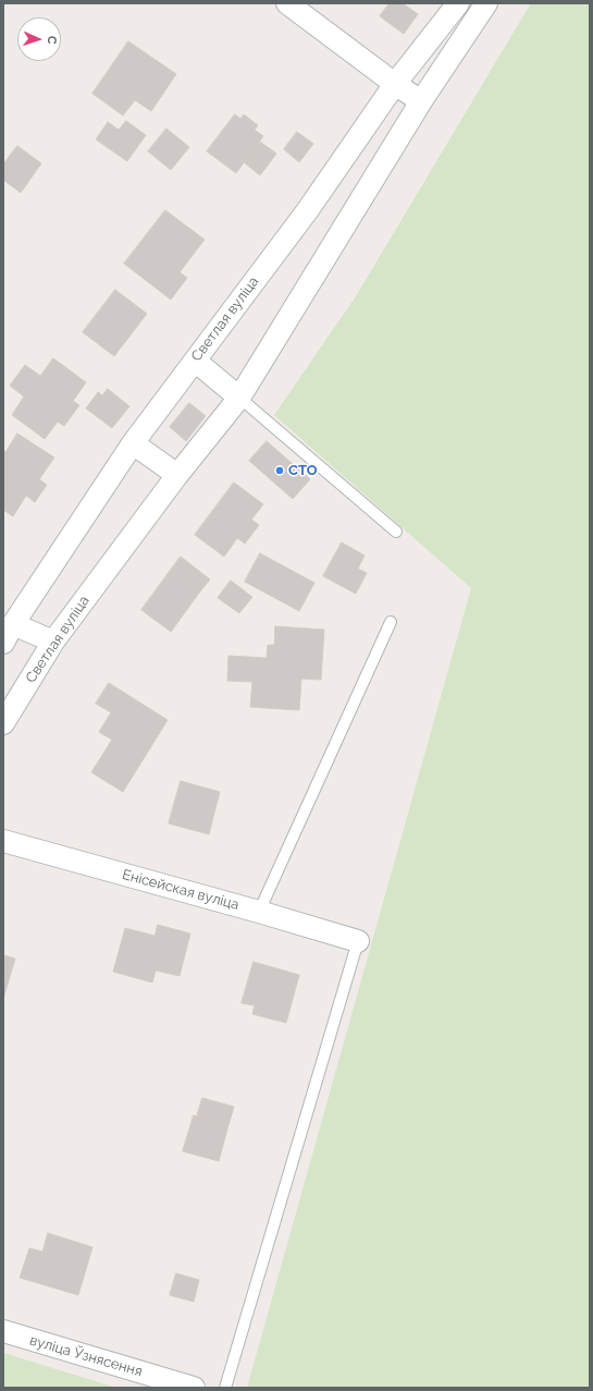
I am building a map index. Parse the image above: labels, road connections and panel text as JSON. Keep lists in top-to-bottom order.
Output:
{
  "streets": {
    "street": ["Светлая вуліца", "Енісейская вуліца", "вуліца Ўзнясення"]
  },
  "places": ["СТО"],
  "north": "right"
}
